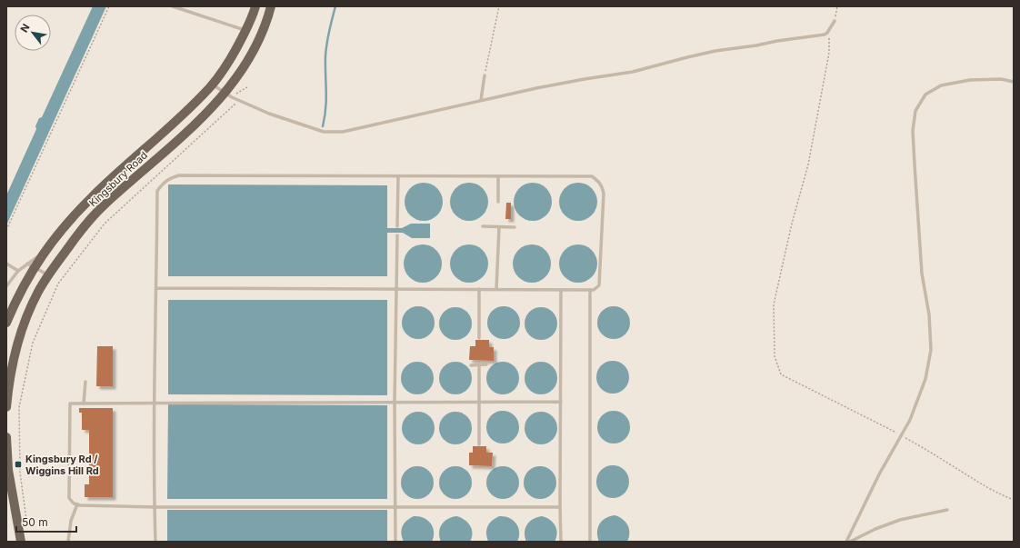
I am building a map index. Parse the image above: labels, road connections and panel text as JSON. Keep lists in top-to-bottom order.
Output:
{
  "streets": {
    "main road": ["Kingsbury Road"]
  },
  "places": {
    "transit": ["Kingsbury Rd / Wiggins Hill Rd"]
  },
  "scale_bar": "50 m",
  "north": "top left"
}
